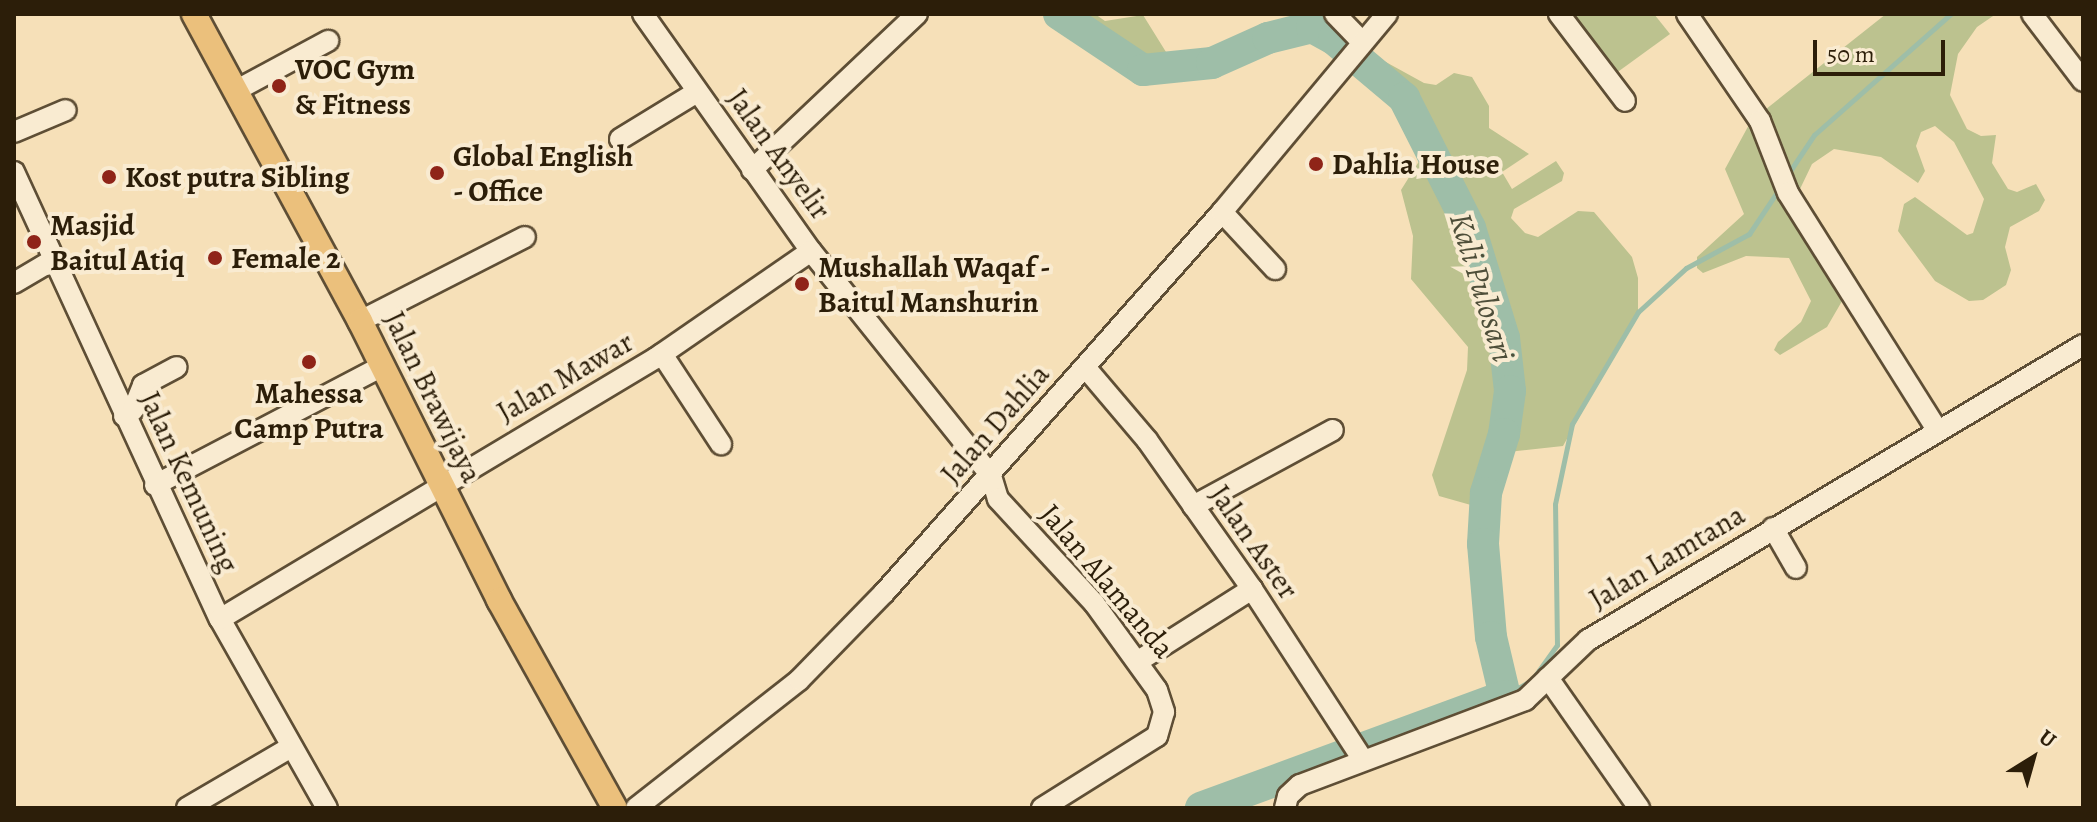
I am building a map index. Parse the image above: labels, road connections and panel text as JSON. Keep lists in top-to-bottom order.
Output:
{
  "streets": {
    "main road": ["Jalan Brawijaya"],
    "street": [
      "Jalan Anyelir",
      "Jalan Mawar",
      "Jalan Dahlia",
      "Jalan Kemuning",
      "Jalan Aster",
      "Jalan Lamtana",
      "Jalan Alamanda"
    ]
  },
  "crossings": [
    ["Jalan Anyelir", "Jalan Mawar"],
    ["Jalan Anyelir", "Jalan Dahlia"],
    ["Jalan Anyelir", "Jalan Alamanda"],
    ["Jalan Mawar", "Jalan Brawijaya"],
    ["Jalan Mawar", "Jalan Kemuning"],
    ["Jalan Dahlia", "Jalan Aster"],
    ["Jalan Dahlia", "Jalan Alamanda"],
    ["Jalan Aster", "Jalan Lamtana"],
    ["Jalan Aster", "Jalan Alamanda"]
  ],
  "water": ["Kali Pulosari"],
  "places": [
    "VOC Gym & Fitness",
    "Dahlia House",
    "Global English - Office",
    "Kost putra Sibling",
    "Masjid Baitul Atiq",
    "Female 2",
    "Mushallah Waqaf - Baitul Manshurin",
    "Mahessa Camp Putra"
  ],
  "scale_bar": "50 m",
  "north": "top right"
}
